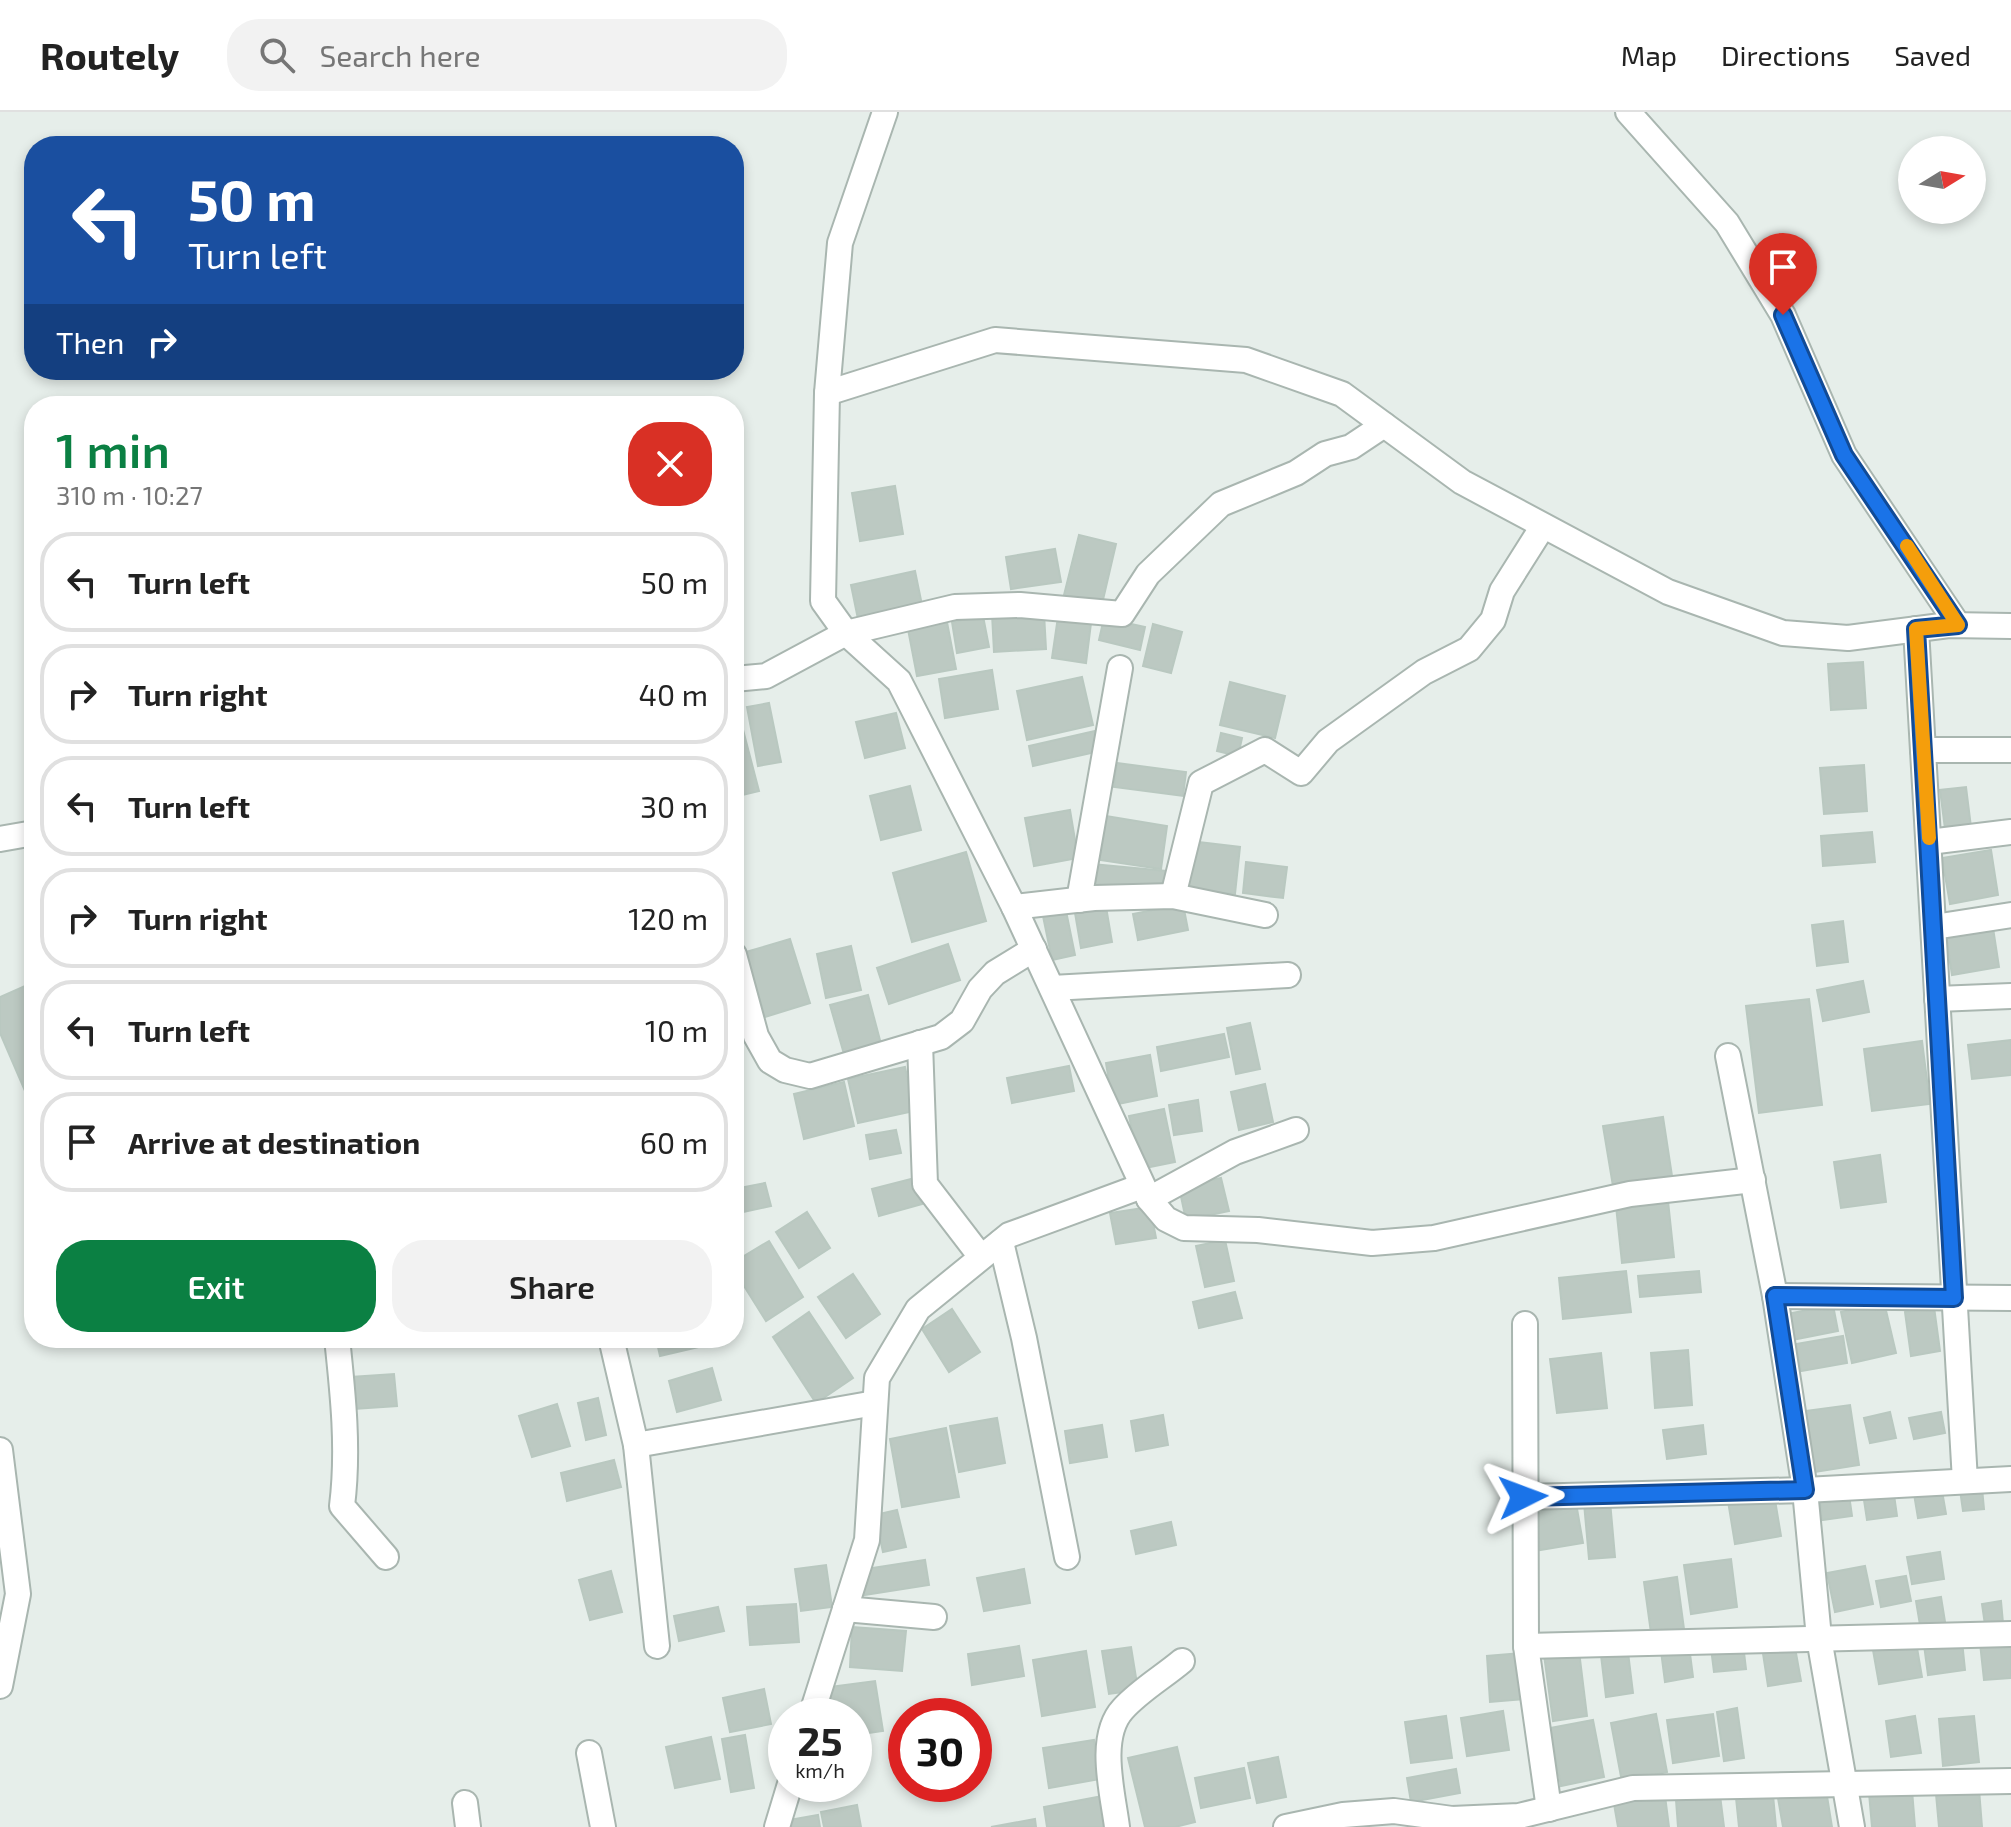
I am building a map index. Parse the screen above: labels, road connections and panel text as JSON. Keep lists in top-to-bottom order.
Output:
{
  "north": "right",
  "page": {
    "header": "Routely",
    "search": "Search here",
    "nav": ["Map", "Directions", "Saved"],
    "turn": ["50 m", "Turn left"],
    "then": "Then",
    "heading": ["1 min", "310 m · 10:27"],
    "list": [
      {
        "name": "Turn left",
        "value": "50 m"
      },
      {
        "name": "Turn right",
        "value": "40 m"
      },
      {
        "name": "Turn left",
        "value": "30 m"
      },
      {
        "name": "Turn right",
        "value": "120 m"
      },
      {
        "name": "Turn left",
        "value": "10 m"
      },
      {
        "name": "Arrive at destination",
        "value": "60 m"
      }
    ],
    "buttons": ["Exit", "Share"],
    "speed": "25 km/h",
    "limit": "30"
  }
}
